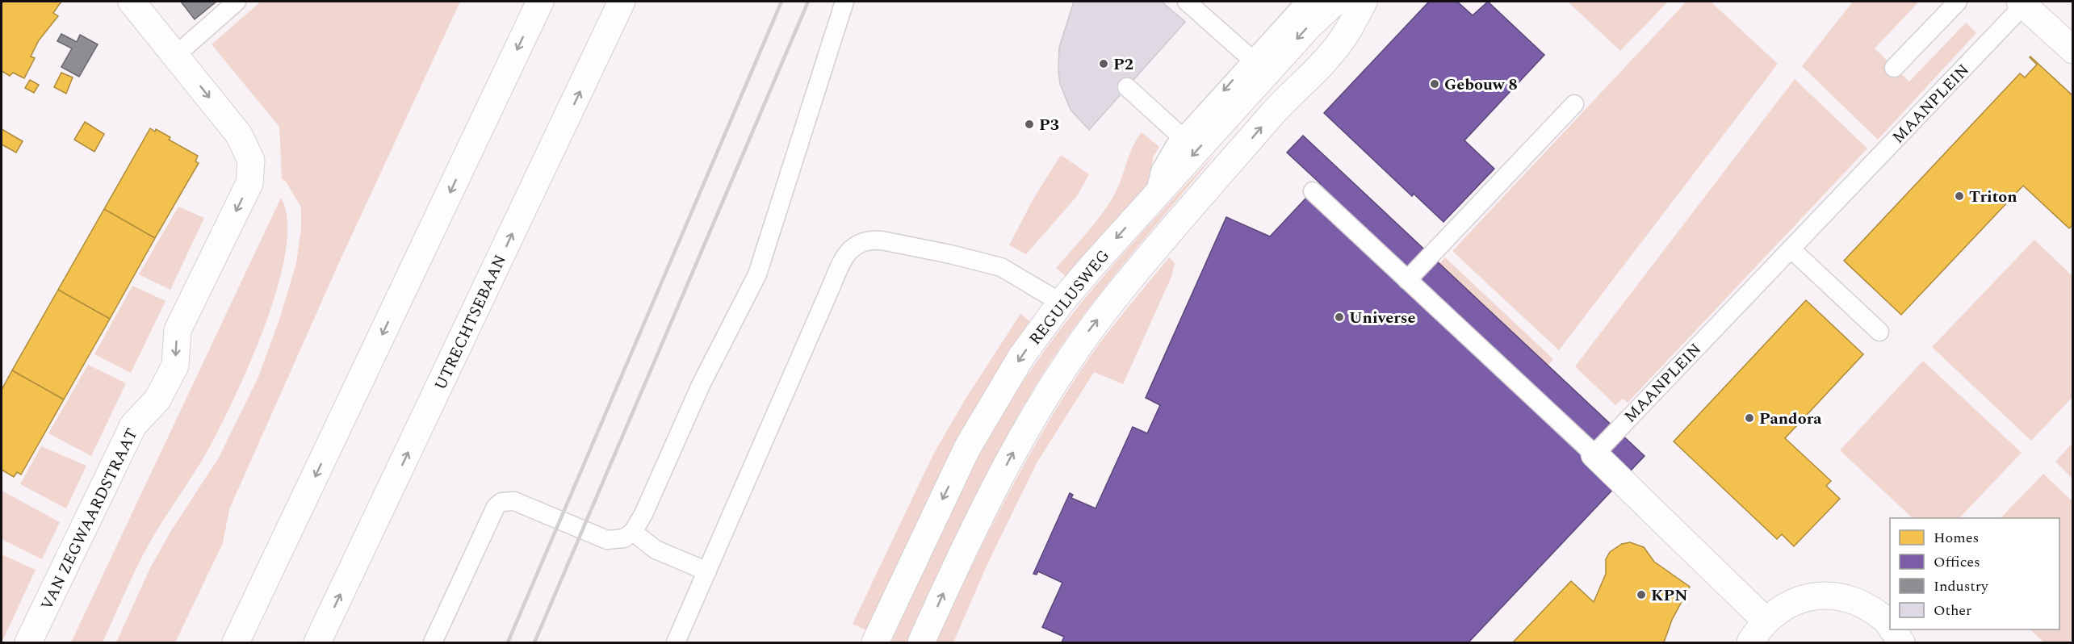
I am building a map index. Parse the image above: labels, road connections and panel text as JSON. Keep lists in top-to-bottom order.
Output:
{
  "streets": {
    "main road": [
      "MAANPLEIN",
      "REGULUSWEG",
      "UTRECHTSEBAAN",
      "VAN ZEGWAARDSTRAAT"
    ]
  },
  "places": [
    "P2",
    "Gebouw 8",
    "P3",
    "Triton",
    "Universe",
    "Pandora",
    "KPN"
  ],
  "legend": [
    "Homes",
    "Offices",
    "Industry",
    "Other"
  ]
}
